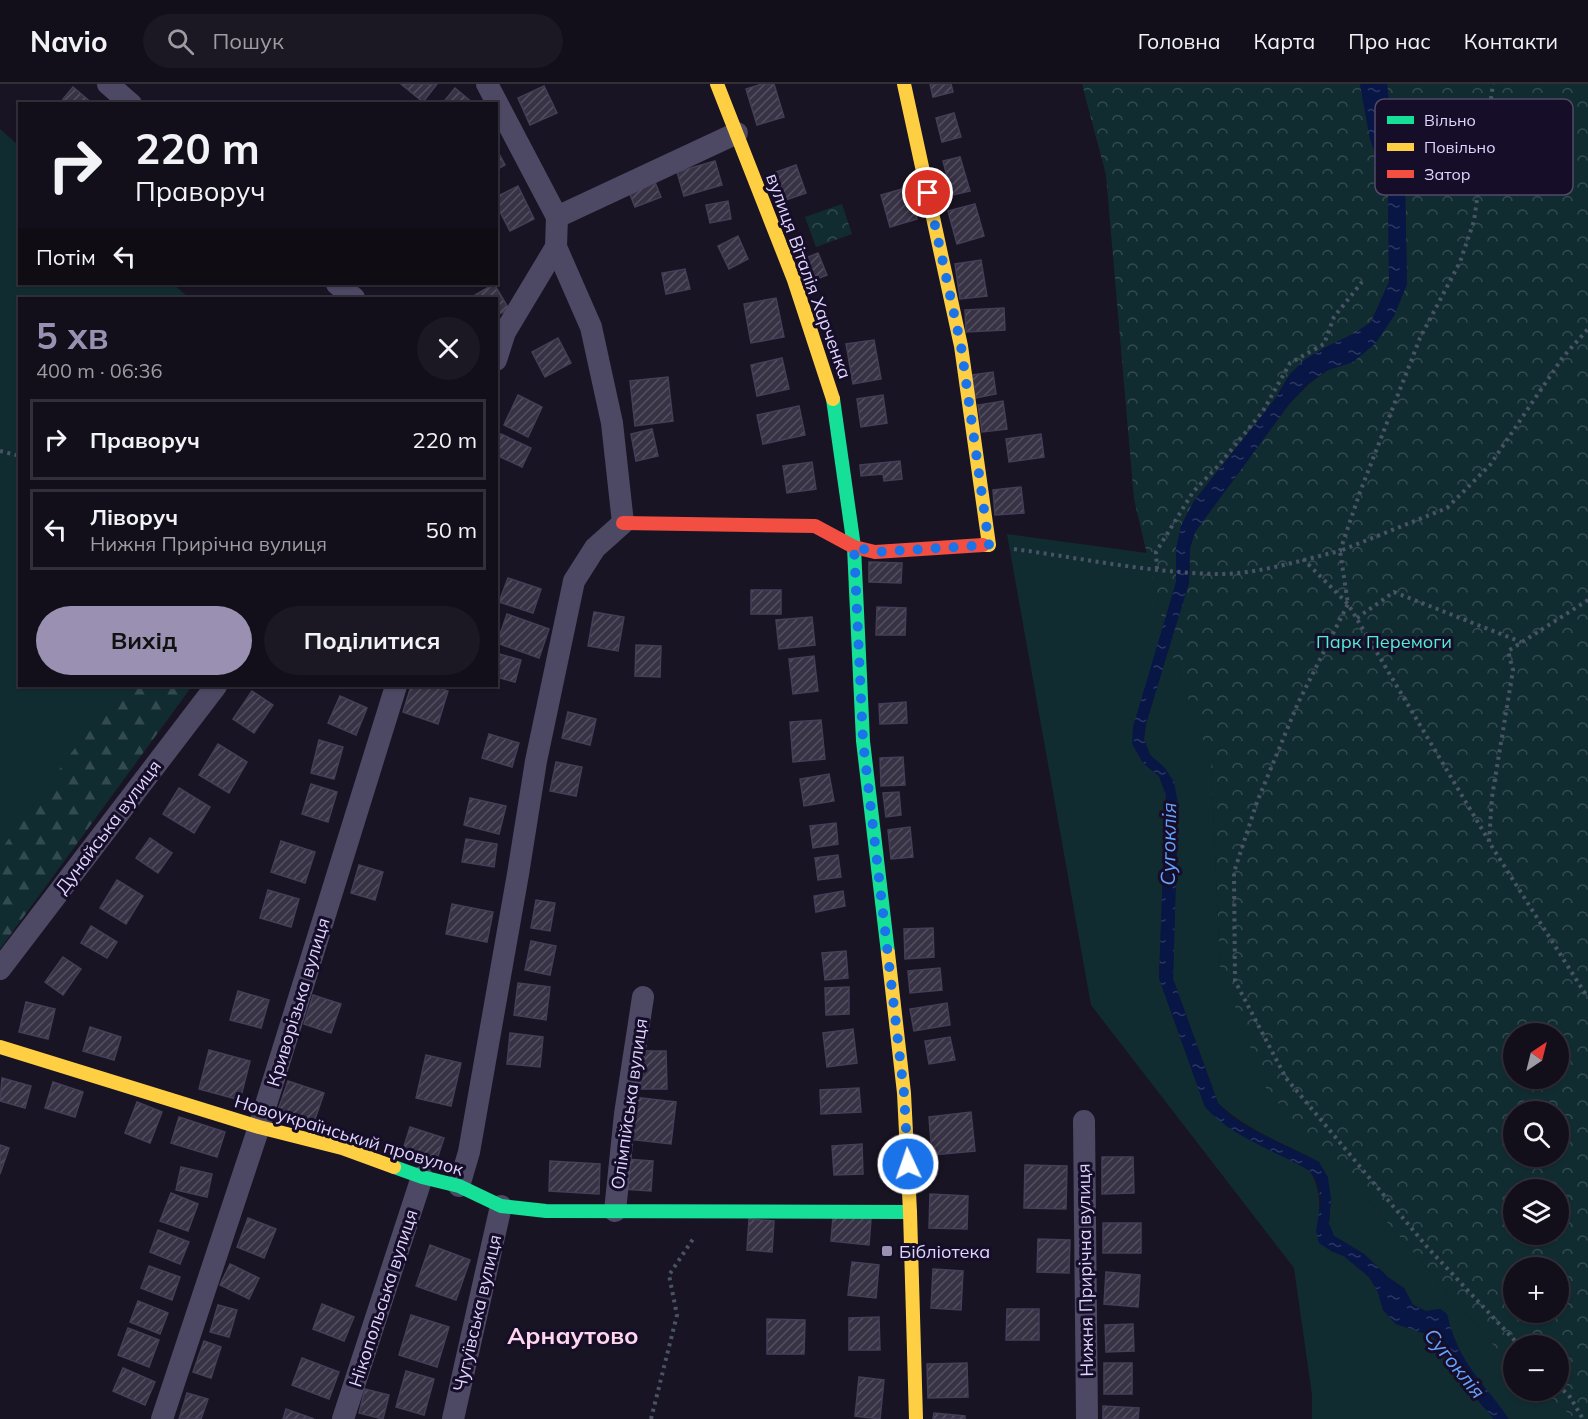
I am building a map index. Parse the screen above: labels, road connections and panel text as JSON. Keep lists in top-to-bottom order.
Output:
{
  "streets": {
    "street": [
      "вулиця Віталія Харченка",
      "Дунайська вулиця",
      "Криворізька вулиця",
      "Олімпійська вулиця",
      "Новоукраїнський провулок",
      "Нижня Прирічна вулиця",
      "Нікопольська вулиця",
      "Чугуївська вулиця"
    ]
  },
  "crossings": [
    ["вулиця Віталія Харченка", "Новоукраїнський провулок"],
    ["Криворізька вулиця", "Новоукраїнський провулок"],
    ["Олімпійська вулиця", "Новоукраїнський провулок"],
    ["Новоукраїнський провулок", "Нікопольська вулиця"],
    ["Новоукраїнський провулок", "Чугуївська вулиця"]
  ],
  "districts": ["Арнаутово"],
  "water": ["Сугоклія"],
  "parks": ["Парк Перемоги"],
  "places": {
    "transit": ["Бібліотека"]
  },
  "legend": ["Вільно", "Повільно", "Затор"],
  "north": "top right",
  "page": {
    "header": "Navio",
    "search": "Пошук",
    "nav": [
      "Головна",
      "Карта",
      "Про нас",
      "Контакти"
    ],
    "turn": ["220 m", "Праворуч"],
    "then": "Потім",
    "heading": ["5 хв", "400 m · 06:36"],
    "list": [
      {
        "name": "Праворуч",
        "value": "220 m"
      },
      {
        "name": "Ліворуч",
        "note": "Нижня Прирічна вулиця",
        "value": "50 m"
      }
    ],
    "buttons": ["Вихід", "Поділитися"],
    "map_buttons": ["+", "−"]
  }
}
